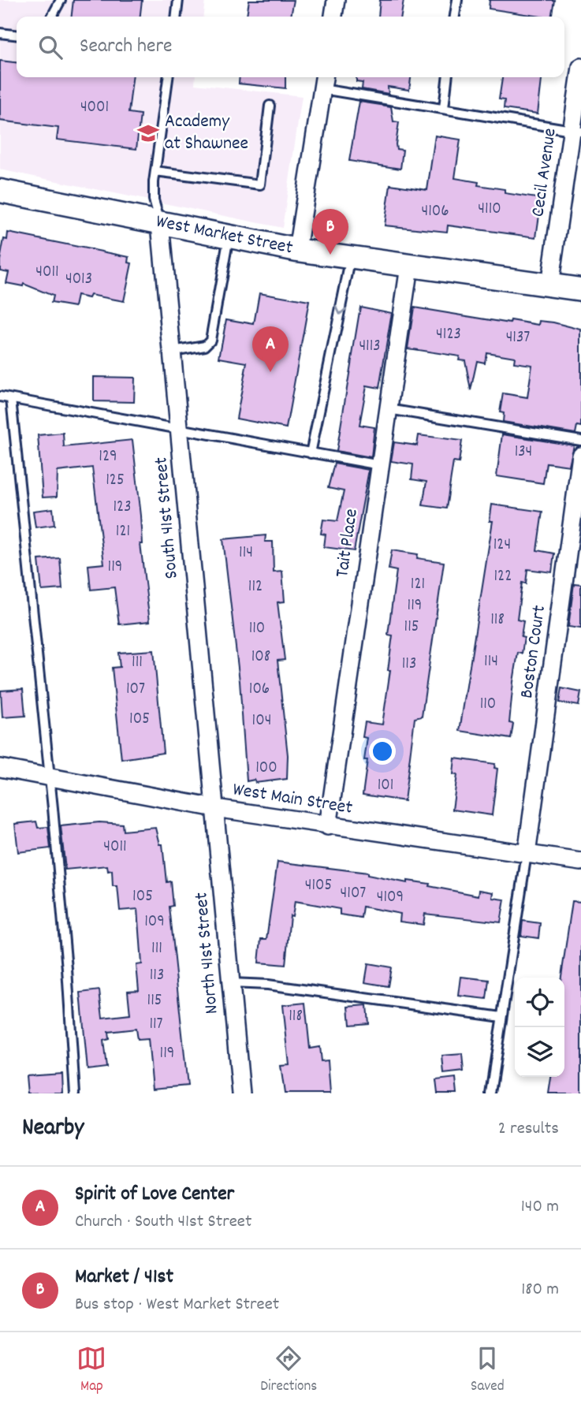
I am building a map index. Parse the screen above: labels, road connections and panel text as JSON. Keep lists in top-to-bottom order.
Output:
{
  "streets": {
    "street": [
      "Cecil Avenue",
      "West Market Street",
      "South 41st Street",
      "Tait Place",
      "Boston Court",
      "West Main Street",
      "North 41st Street"
    ]
  },
  "crossings": [
    ["Cecil Avenue", "West Market Street"],
    ["West Market Street", "South 41st Street"],
    ["West Market Street", "Tait Place"],
    ["South 41st Street", "West Main Street"],
    ["South 41st Street", "North 41st Street"],
    ["Tait Place", "West Main Street"],
    ["Boston Court", "West Main Street"],
    ["West Main Street", "North 41st Street"]
  ],
  "places": {
    "school or university": ["Academy at Shawnee"]
  },
  "house_numbers": [
    "4001",
    "4110",
    "4106",
    "4011",
    "4013",
    "4123",
    "4137",
    "4113",
    "134",
    "129",
    "125",
    "123",
    "121",
    "124",
    "114",
    "119",
    "122",
    "121",
    "112",
    "119",
    "118",
    "115",
    "110",
    "108",
    "114",
    "111",
    "113",
    "107",
    "106",
    "110",
    "105",
    "104",
    "100",
    "101",
    "4011",
    "4105",
    "4107",
    "105",
    "4109",
    "109",
    "111",
    "113",
    "115",
    "118",
    "117",
    "119"
  ],
  "page": {
    "search": "Search here",
    "pins": ["B", "A"],
    "heading": ["Nearby", "2 results"],
    "list": [
      {
        "mark": "A",
        "name": "Spirit of Love Center",
        "note": "Church · South 41st Street",
        "value": "140 m"
      },
      {
        "mark": "B",
        "name": "Market / 41st",
        "note": "Bus stop · West Market Street",
        "value": "180 m"
      }
    ],
    "nav": ["Map", "Directions", "Saved"]
  }
}
